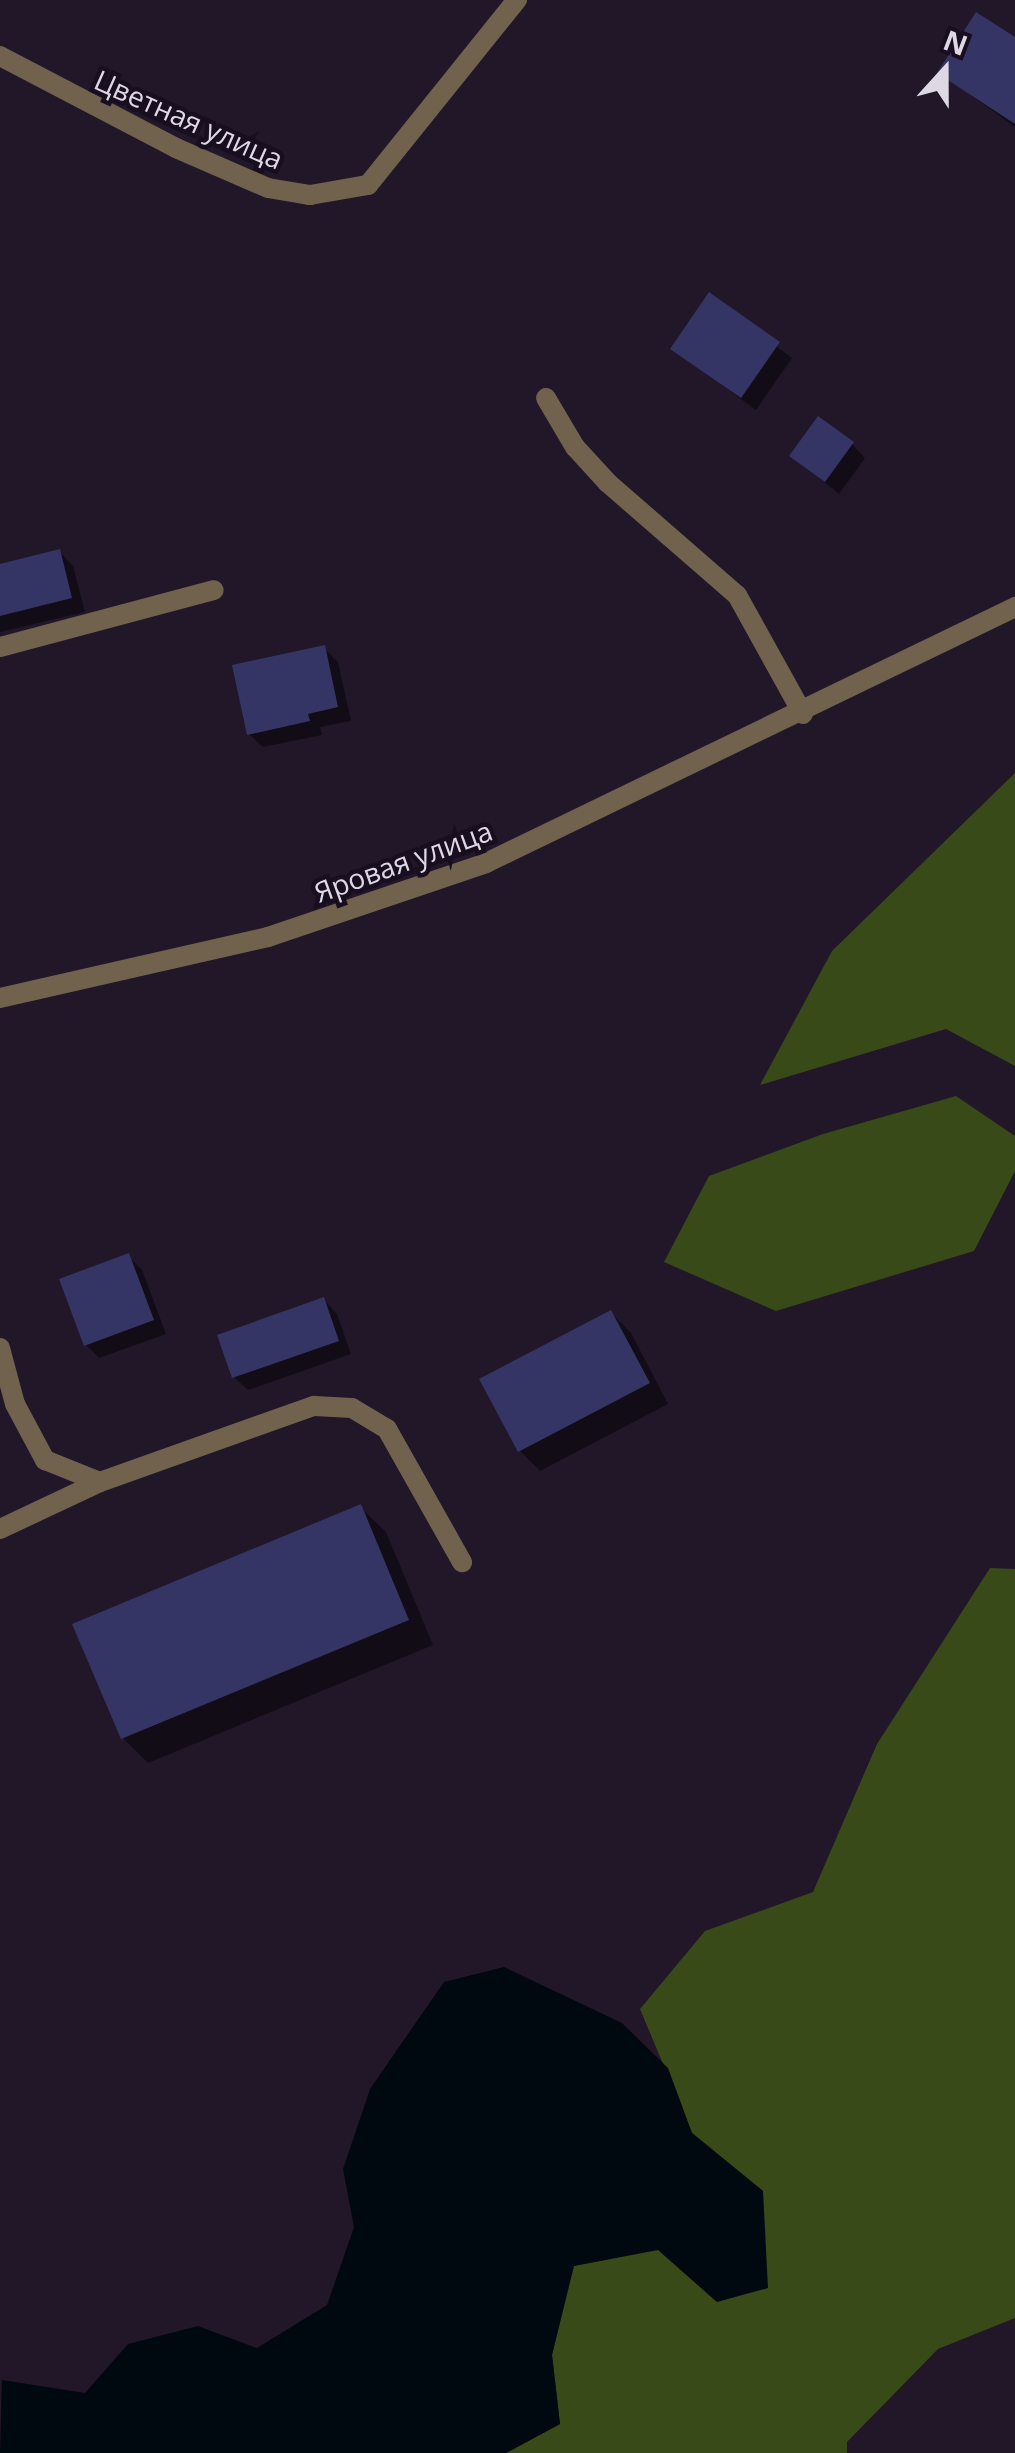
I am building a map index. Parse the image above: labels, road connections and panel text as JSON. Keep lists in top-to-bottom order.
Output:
{
  "streets": {
    "street": ["Цветная улица", "Яровая улица"]
  },
  "north": "top"
}
